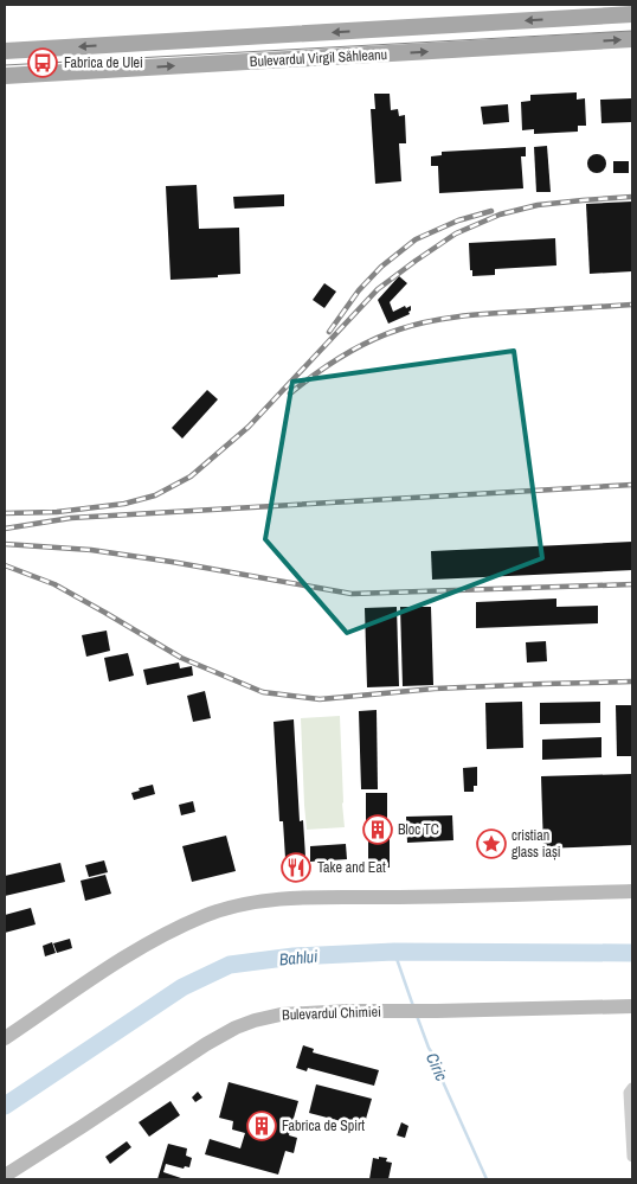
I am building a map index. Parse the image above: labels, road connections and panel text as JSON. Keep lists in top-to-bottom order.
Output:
{
  "streets": {
    "main road": ["Bulevardul Virgil Săhleanu"],
    "street": ["Bulevardul Chimiei"]
  },
  "water": ["Bahlui", "Ciric"],
  "places": {
    "bus stop": ["Fabrica de Ulei"],
    "building": ["Bloc TC", "Fabrica de Spirt"],
    "place": ["cristian glass iași"],
    "restaurant": ["Take and Eat"]
  }
}
